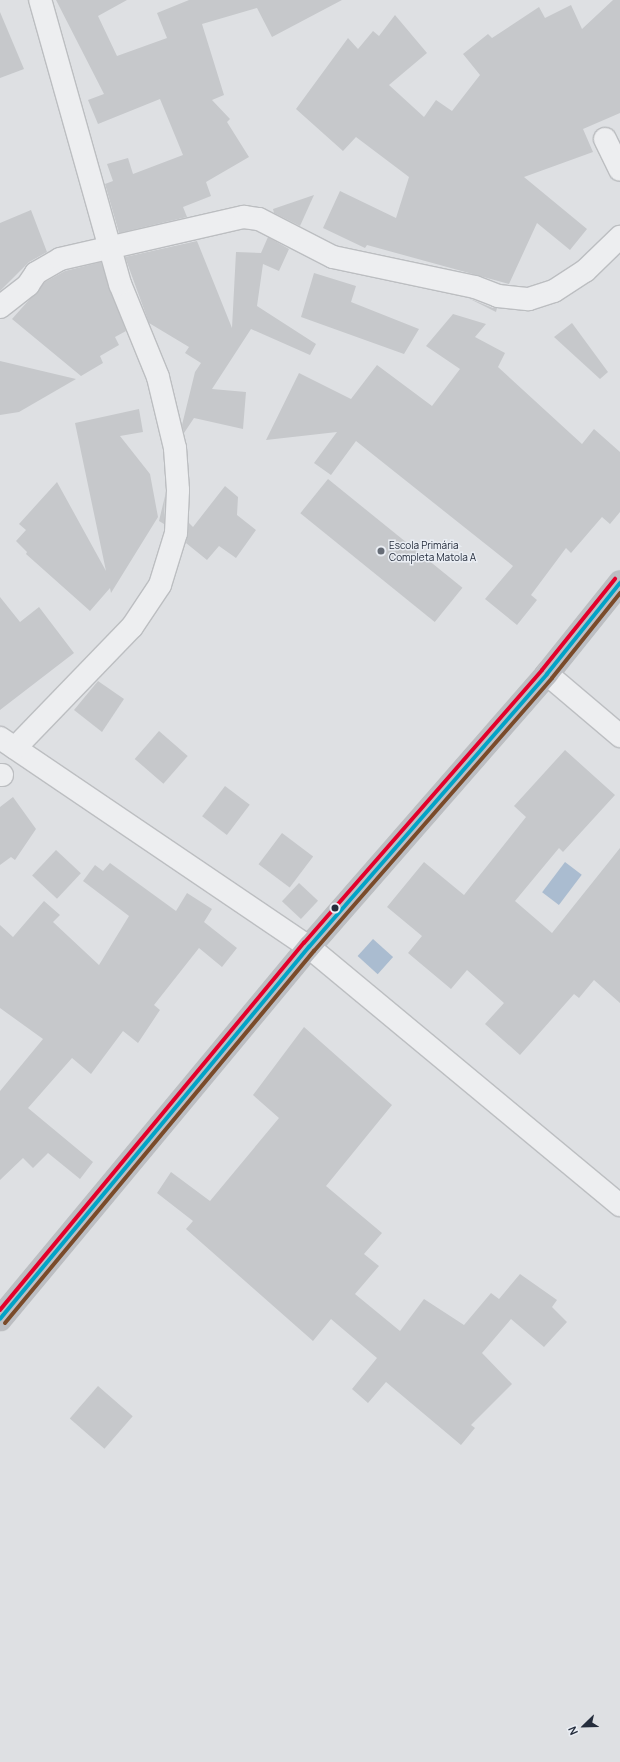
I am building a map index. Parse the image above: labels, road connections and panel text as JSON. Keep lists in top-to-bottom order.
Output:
{
  "places": ["Escola Primária Completa Matola A"],
  "north": "bottom left"
}
